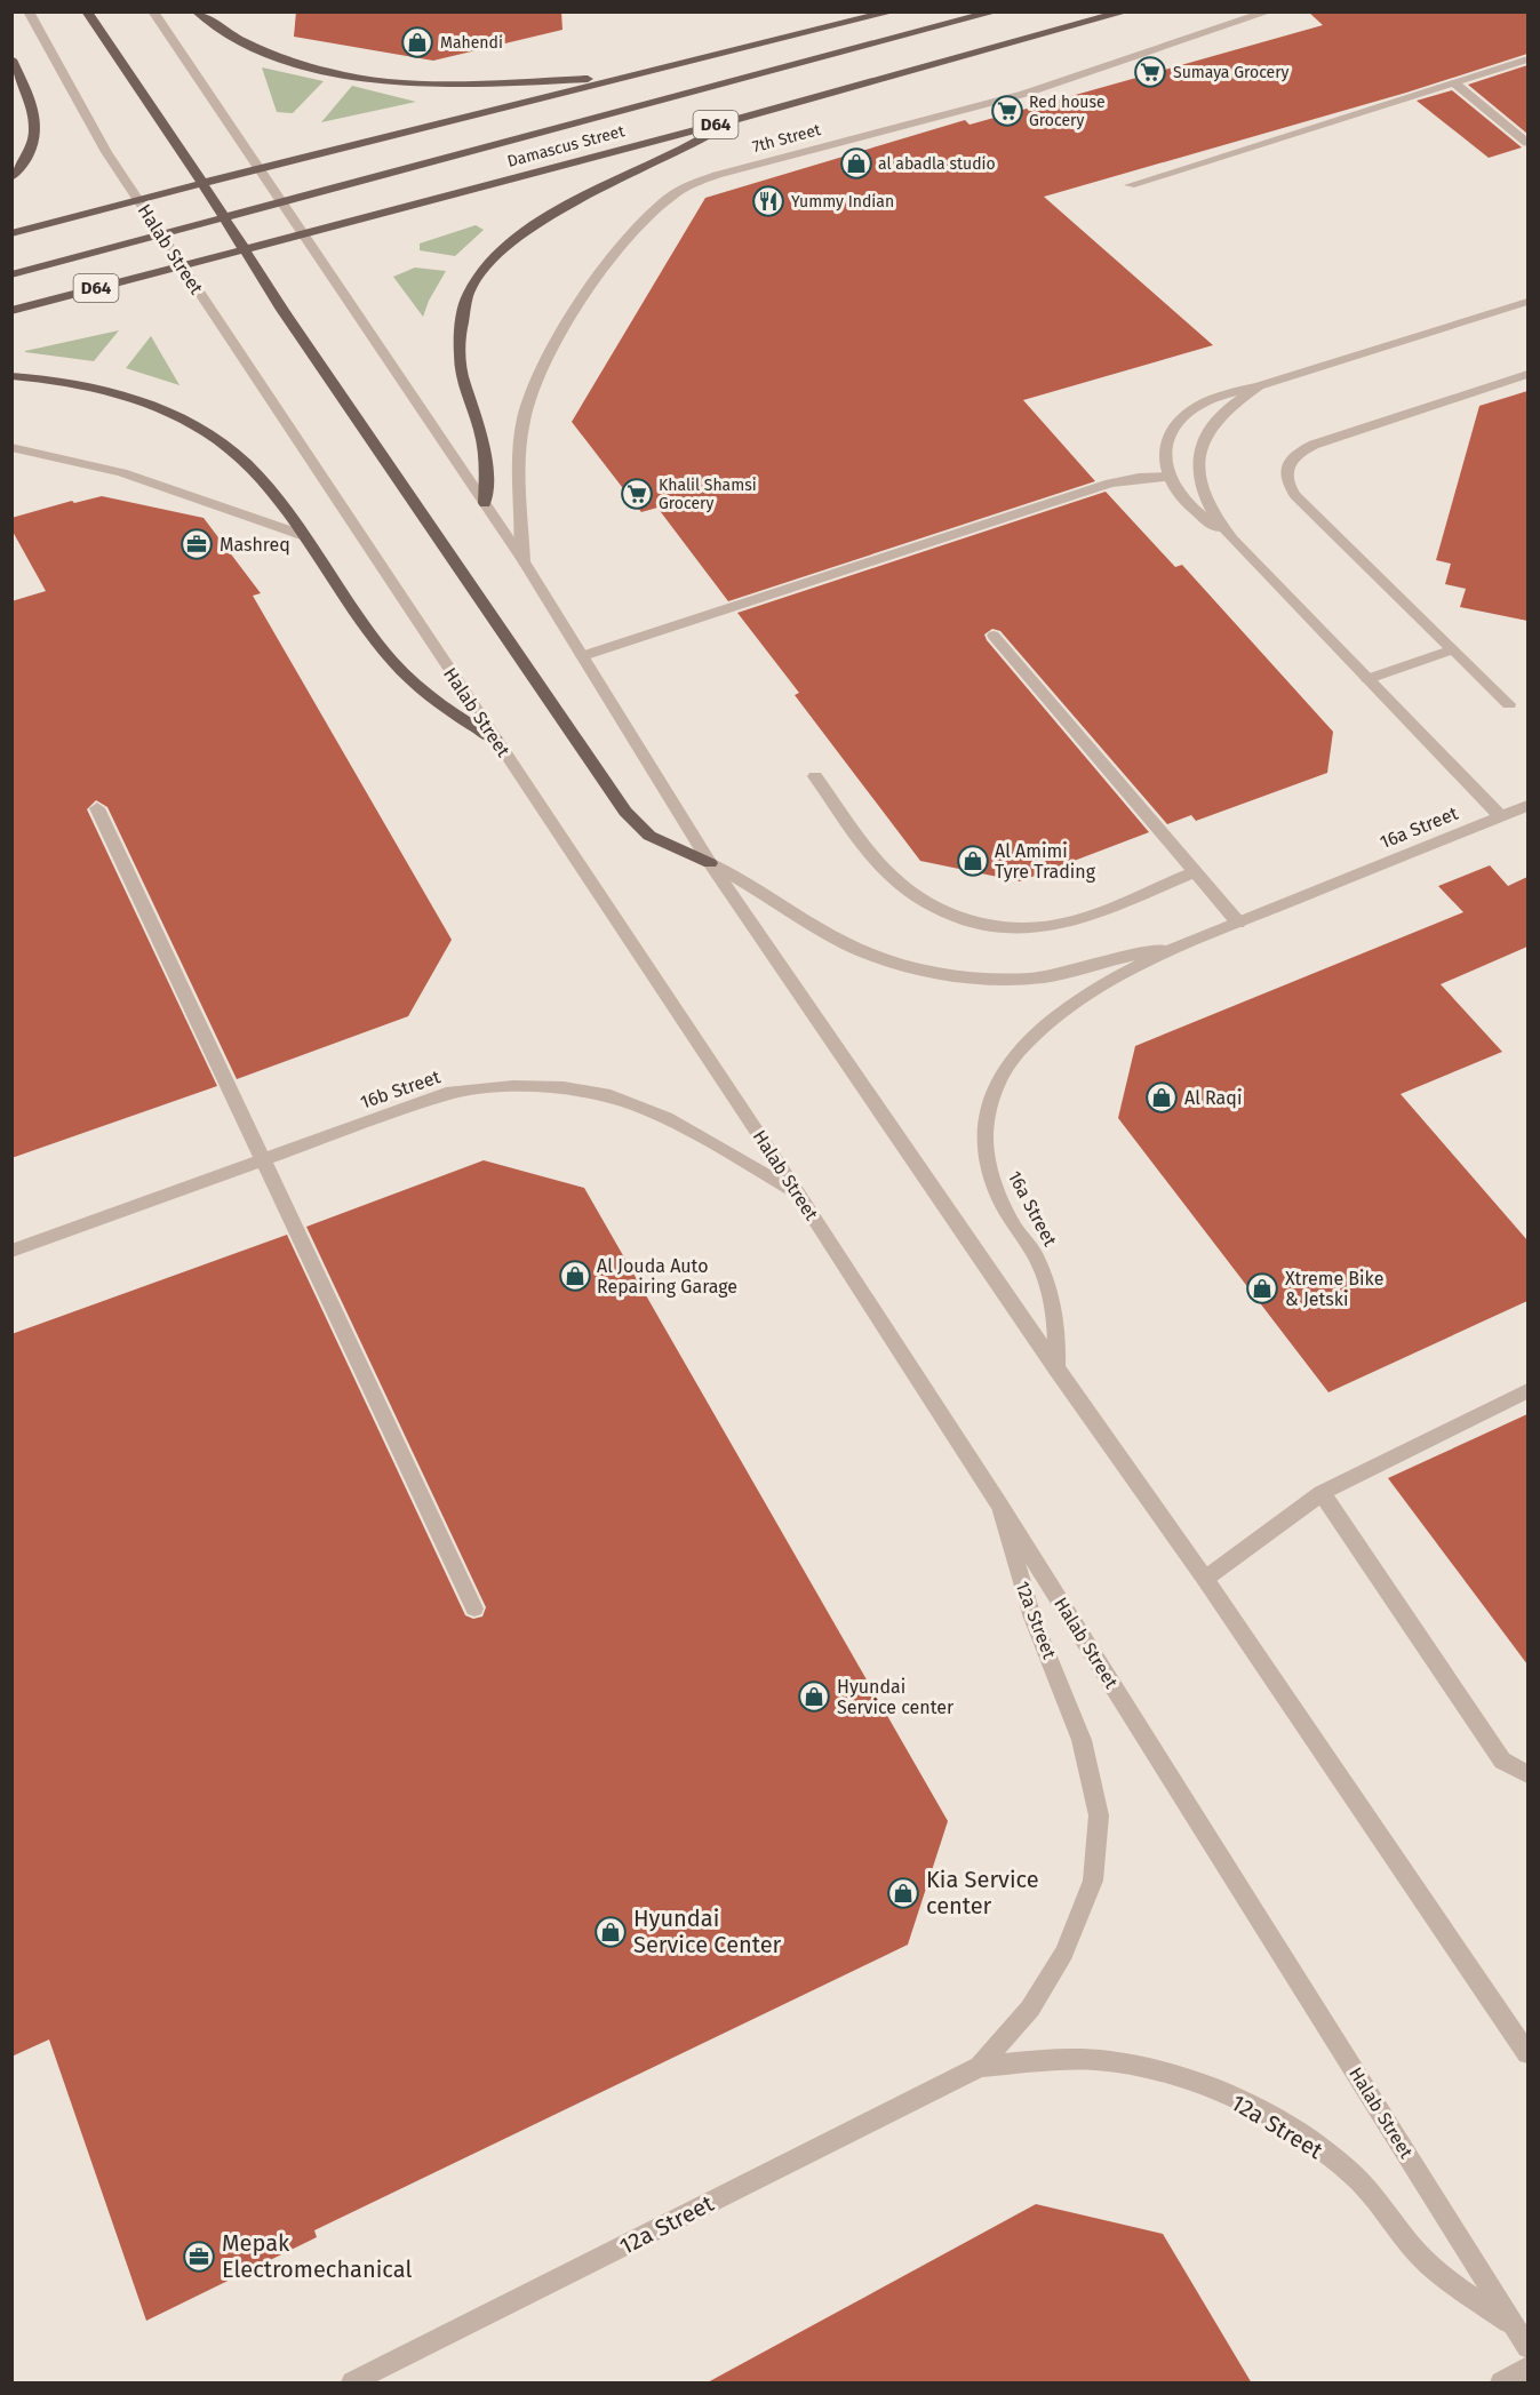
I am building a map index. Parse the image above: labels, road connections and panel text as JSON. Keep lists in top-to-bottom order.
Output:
{
  "streets": {
    "main road": ["D64", "Damascus Street"],
    "street": [
      "7th Street",
      "Halab Street",
      "16a Street",
      "16b Street",
      "12a Street"
    ]
  },
  "crossings": [
    ["Damascus Street", "Halab Street"],
    ["Halab Street", "16b Street"],
    ["Halab Street", "12a Street"]
  ],
  "places": {
    "shop": [
      "Mahendi",
      "al abadla studio",
      "Al Amimi Tyre Trading",
      "Al Raqi",
      "Al Jouda Auto Repairing Garage",
      "Xtreme Bike & Jetski",
      "Hyundai Service center",
      "Kia Service center",
      "Hyundai Service Center"
    ],
    "supermarket": ["Sumaya Grocery", "Red house Grocery", "Khalil Shamsi Grocery"],
    "restaurant": ["Yummy Indian"],
    "office": ["Mashreq", "Mepak Electromechanical"]
  }
}
